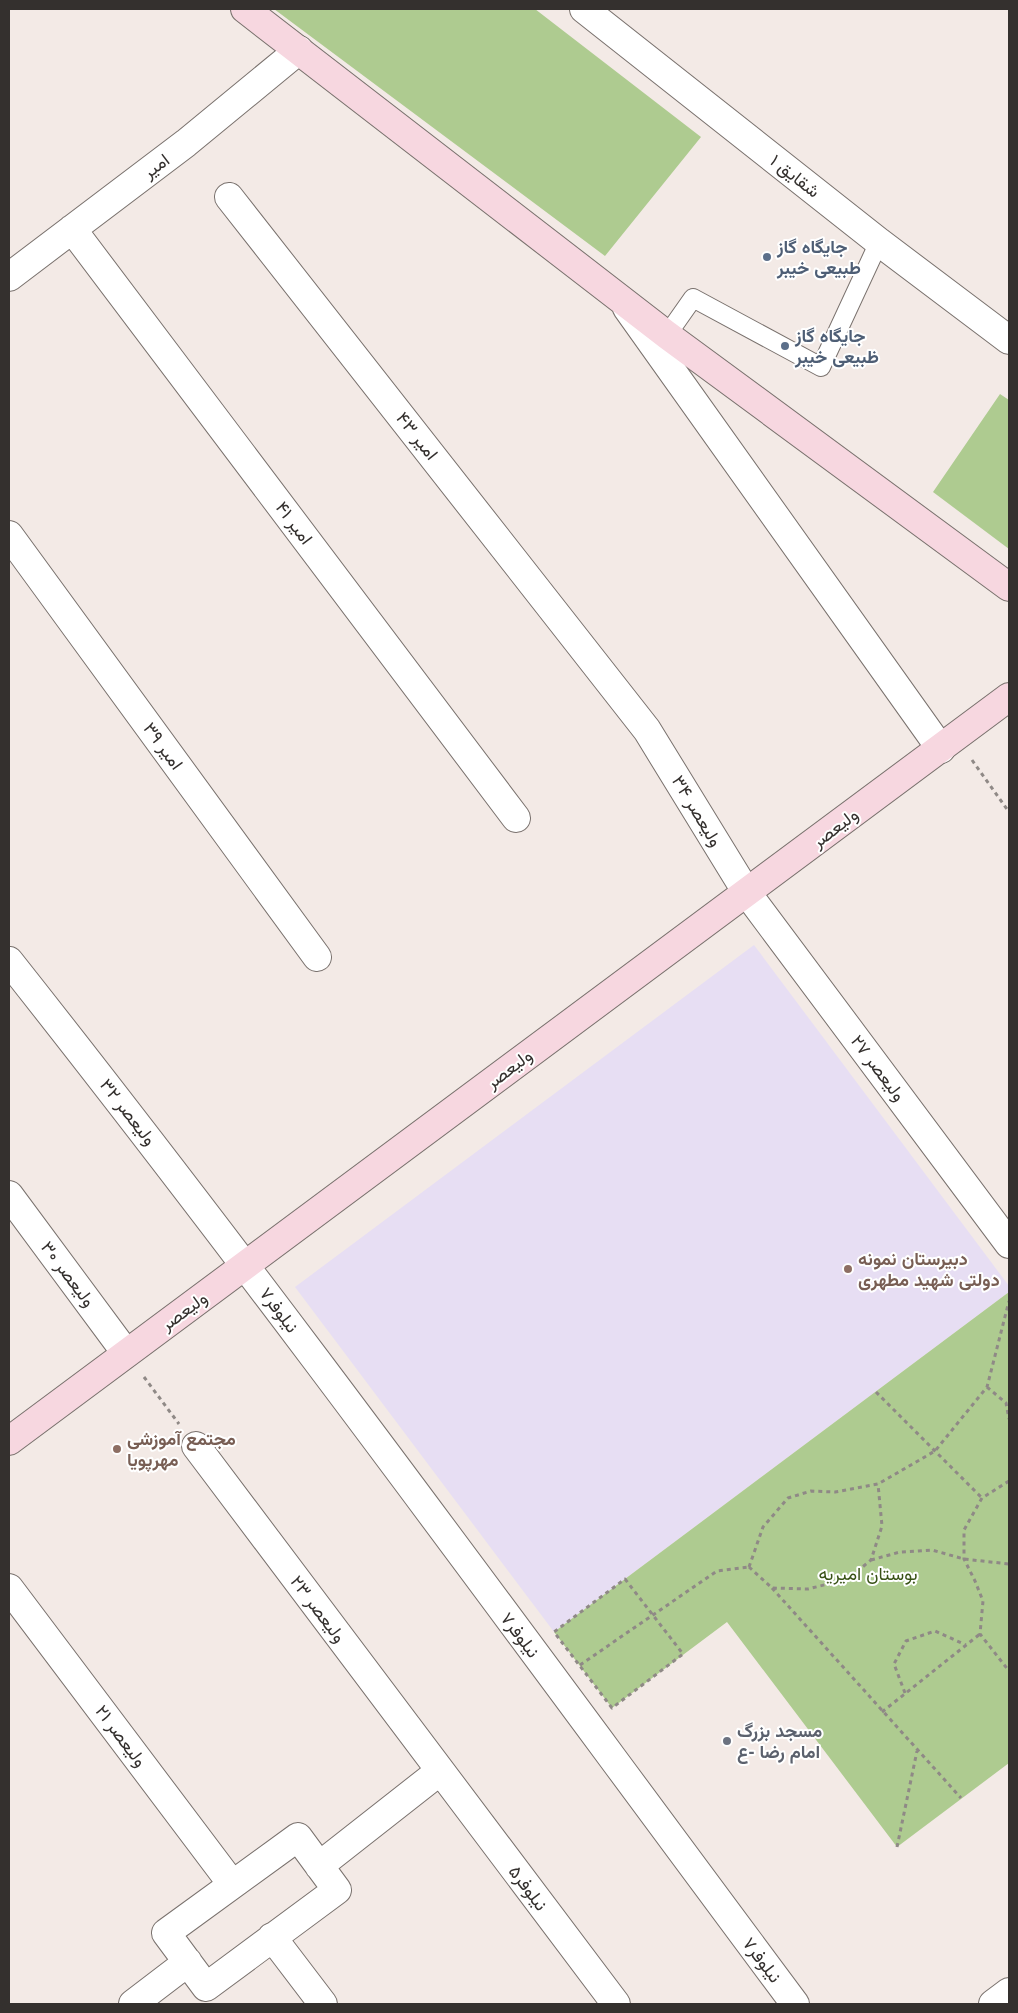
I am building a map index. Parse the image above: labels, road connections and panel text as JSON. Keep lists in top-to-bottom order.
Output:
{
  "streets": {
    "street": [
      "امیر",
      "شقایق ۱",
      "امیر ۴۳",
      "امیر ۴۱",
      "امیر ۳۹",
      "ولیعصر ۳۴",
      "ولیعصر",
      "ولیعصر ۲۷",
      "ولیعصر ۳۲",
      "ولیعصر ۳۰",
      "نیلوفر۷",
      "ولیعصر ۲۳",
      "ولیعصر ۲۱",
      "نیلوفر۵"
    ]
  },
  "crossings": [
    ["امیر", "امیر ۴۱"],
    ["امیر ۴۳", "ولیعصر ۳۴"],
    ["ولیعصر ۳۴", "ولیعصر"],
    ["ولیعصر ۳۴", "ولیعصر ۲۷"],
    ["ولیعصر", "ولیعصر ۲۷"],
    ["ولیعصر", "ولیعصر ۳۲"],
    ["ولیعصر", "ولیعصر ۳۰"],
    ["ولیعصر", "نیلوفر۷"],
    ["ولیعصر ۳۲", "نیلوفر۷"],
    ["ولیعصر ۲۳", "نیلوفر۵"]
  ],
  "parks": ["بوستان امیریه"],
  "places": [
    "جایگاه گاز طبیعی خیبر",
    "جایگاه گاز ظبیعی خیبر",
    "دبیرستان نمونه دولتی شهید مطهری",
    "مجتمع آموزشی مهرپویا",
    "مسجد بزرگ امام رضا -ع"
  ]
}
